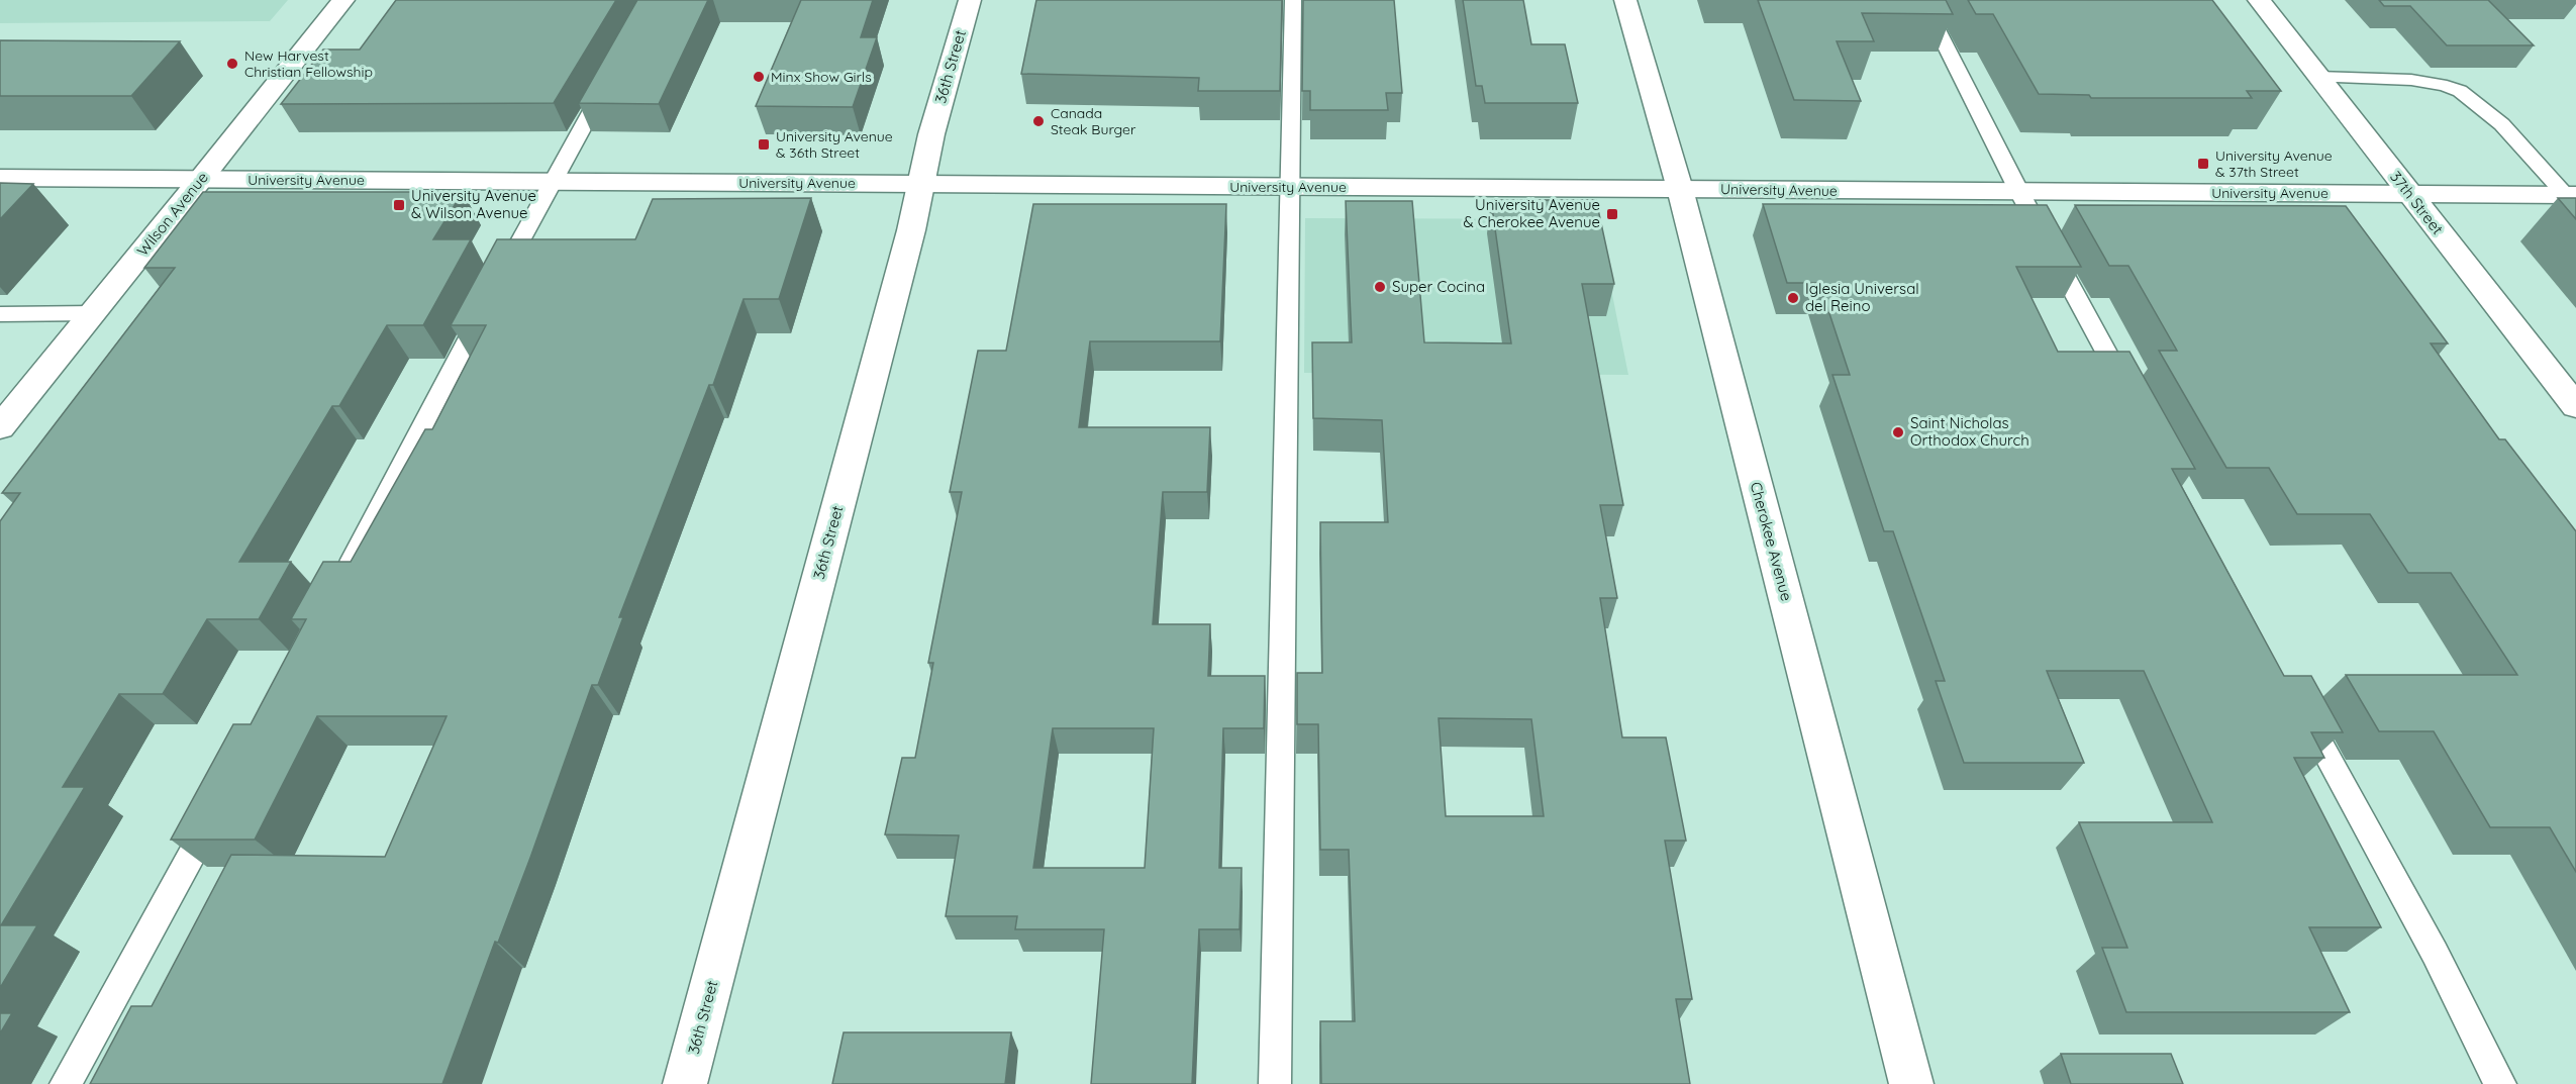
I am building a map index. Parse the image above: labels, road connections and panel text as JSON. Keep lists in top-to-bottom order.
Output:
{
  "streets": {
    "street": [
      "36th Street",
      "University Avenue",
      "37th Street",
      "Wilson Avenue",
      "Cherokee Avenue"
    ]
  },
  "crossings": [
    ["36th Street", "University Avenue"],
    ["University Avenue", "37th Street"],
    ["University Avenue", "Wilson Avenue"],
    ["University Avenue", "Cherokee Avenue"]
  ],
  "places": {
    "other": [
      "New Harvest Christian Fellowship",
      "Minx Show Girls",
      "Canada Steak Burger",
      "Super Cocina",
      "Iglesia Universal del Reino",
      "Saint Nicholas Orthodox Church"
    ],
    "transit": [
      "University Avenue & 36th Street",
      "University Avenue & 37th Street",
      "University Avenue & Wilson Avenue",
      "University Avenue & Cherokee Avenue"
    ]
  }
}
